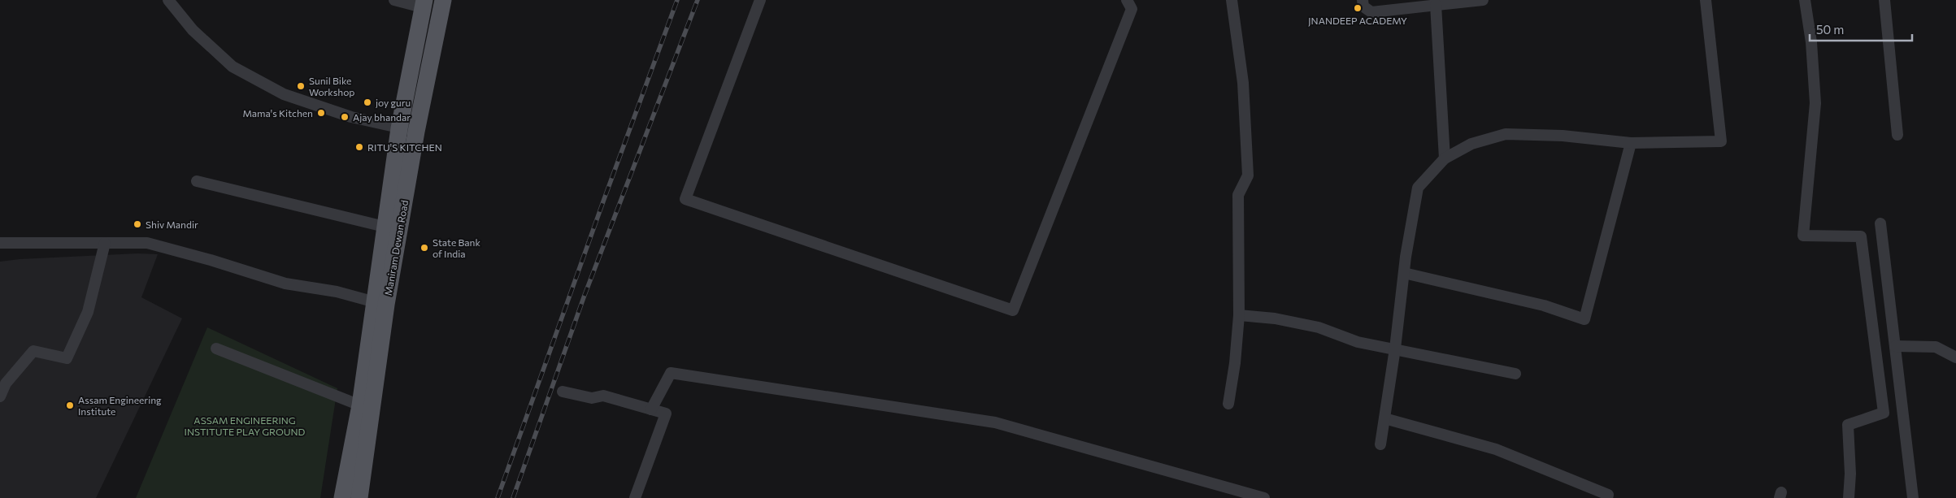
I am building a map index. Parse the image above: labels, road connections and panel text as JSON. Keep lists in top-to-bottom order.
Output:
{
  "streets": {
    "main road": ["Maniram Dewan Road"]
  },
  "parks": ["ASSAM ENGINEERING INSTITUTE PLAY GROUND"],
  "places": [
    "JNANDEEP ACADEMY",
    "Sunil Bike Workshop",
    "joy guru",
    "Mama's Kitchen",
    "Ajay bhandar",
    "RITU'S KITCHEN",
    "Shiv Mandir",
    "State Bank of India",
    "Assam Engineering Institute"
  ],
  "scale_bar": "50 m"
}
